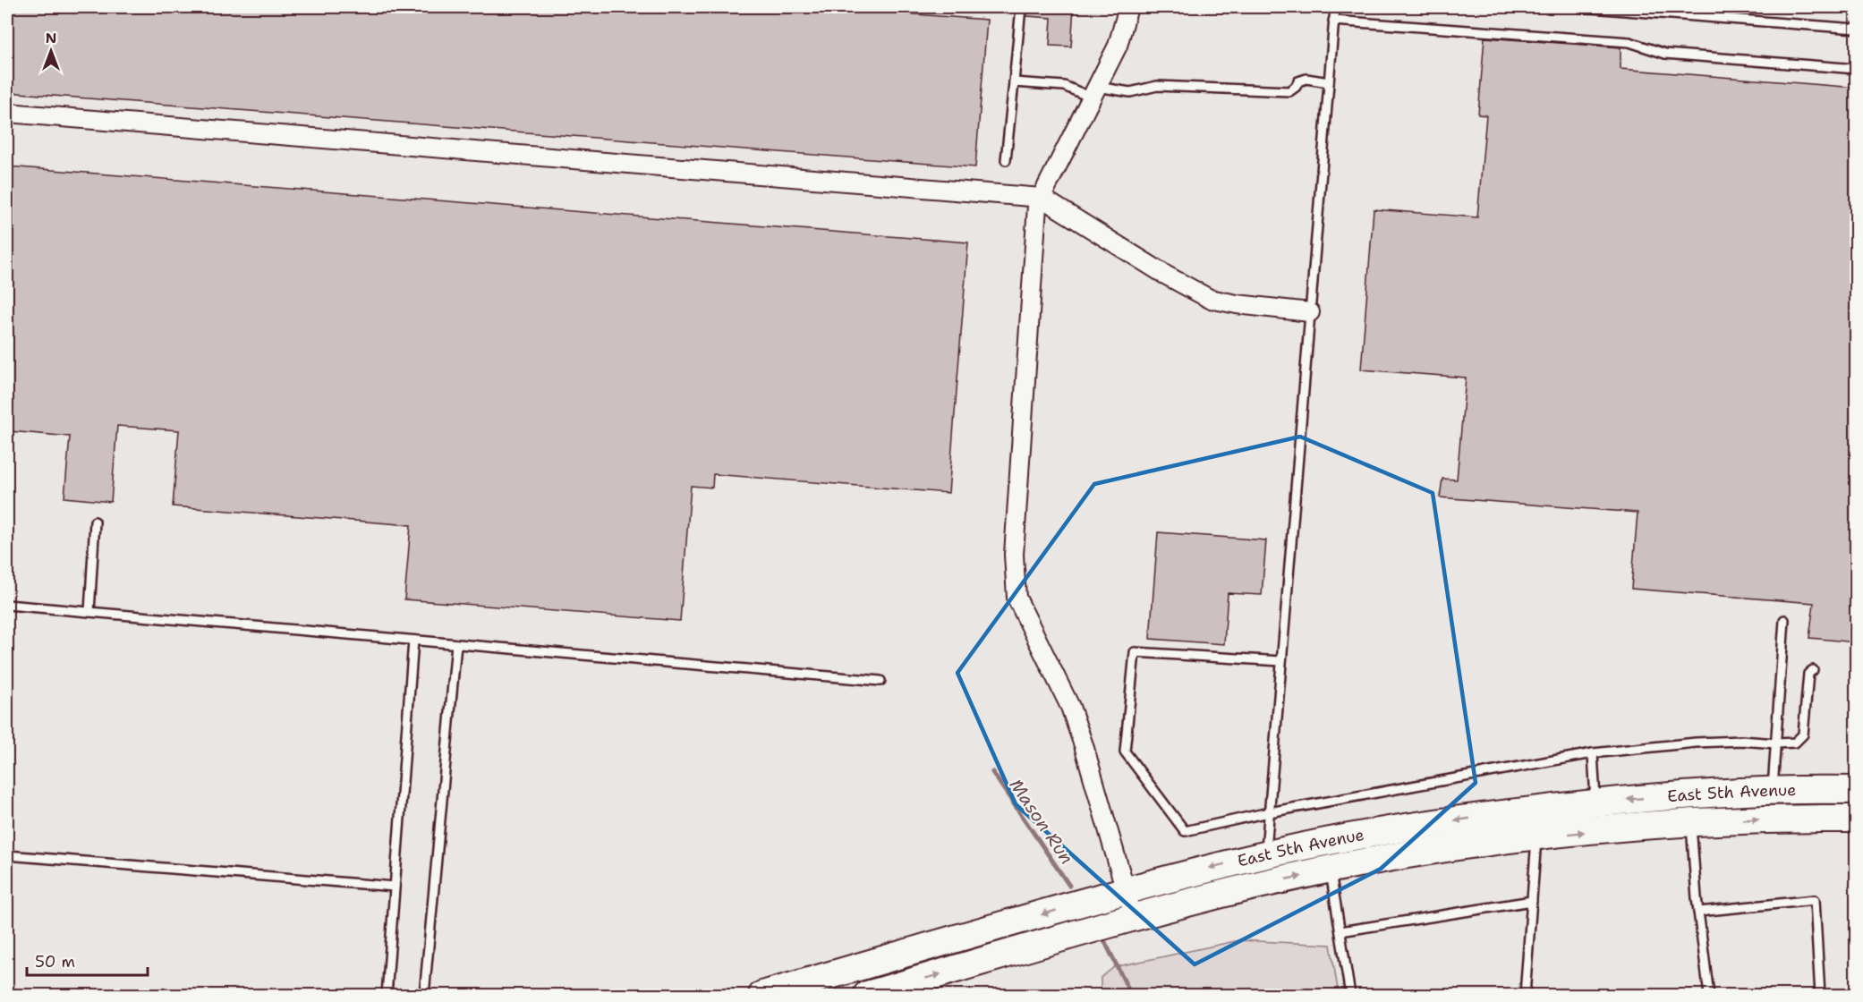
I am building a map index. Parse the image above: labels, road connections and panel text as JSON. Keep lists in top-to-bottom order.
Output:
{
  "streets": {
    "main road": ["East 5th Avenue"]
  },
  "water": ["Mason Run"],
  "scale_bar": "50 m",
  "north": "top"
}
